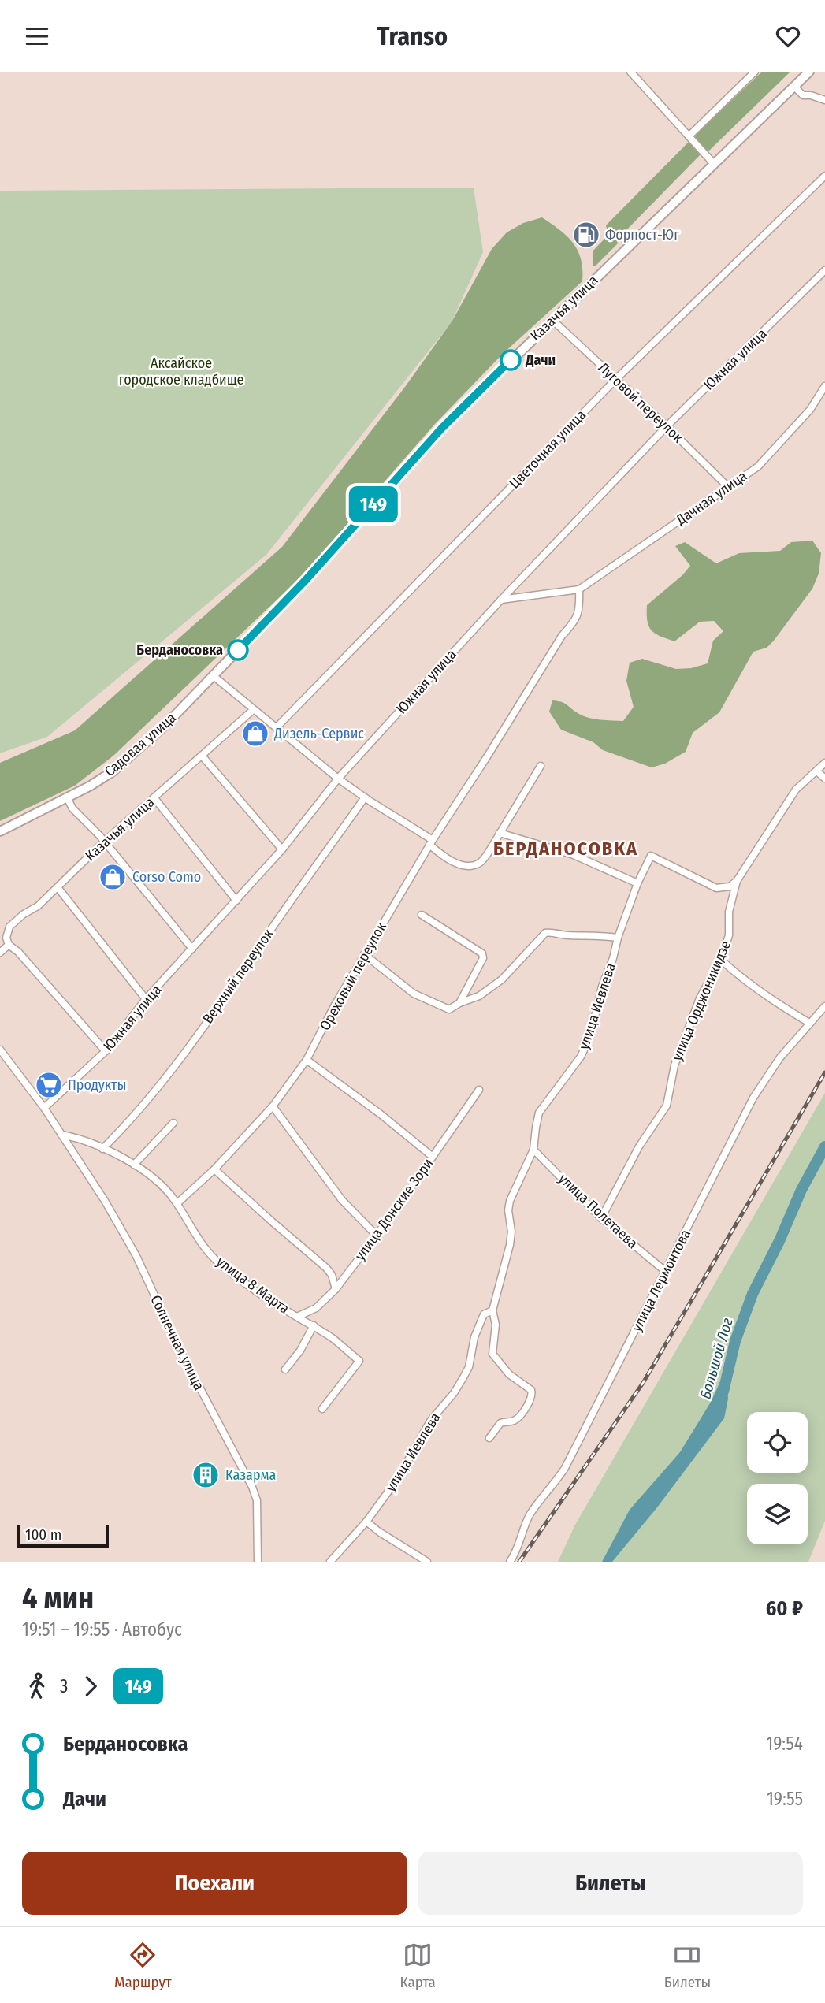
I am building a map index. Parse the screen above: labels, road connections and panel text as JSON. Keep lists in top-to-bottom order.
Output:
{
  "streets": {
    "main road": ["Казачья улица", "Садовая улица"],
    "street": [
      "Южная улица",
      "Луговой переулок",
      "Цветочная улица",
      "Дачная улица",
      "Верхний переулок",
      "Ореховый переулок",
      "улица Орджоникидзе",
      "улица Иевлева",
      "улица Донские Зори",
      "улица Полетаева",
      "улица Лермонтова",
      "улица 8 Марта",
      "Солнечная улица"
    ]
  },
  "crossings": [
    ["Казачья улица", "Луговой переулок"],
    ["Казачья улица", "Садовая улица"],
    ["Южная улица", "Луговой переулок"],
    ["Луговой переулок", "Цветочная улица"],
    ["Луговой переулок", "Дачная улица"],
    ["Дачная улица", "Ореховый переулок"],
    ["Верхний переулок", "улица 8 Марта"],
    ["Ореховый переулок", "улица 8 Марта"],
    ["улица Орджоникидзе", "улица Иевлева"],
    ["улица Орджоникидзе", "улица Полетаева"],
    ["улица Иевлева", "улица Полетаева"],
    ["улица Донские Зори", "улица 8 Марта"],
    ["улица Полетаева", "улица Лермонтова"],
    ["улица 8 Марта", "Солнечная улица"]
  ],
  "districts": ["БЕРДАНОСОВКА"],
  "water": ["Большой Лог"],
  "parks": ["Аксайское городское кладбище"],
  "places": {
    "fuel station": ["Форпост-Юг"],
    "other": ["Дачи", "Берданосовка"],
    "shop": ["Дизель-Сервис", "Corso Como"],
    "supermarket": ["Продукты"],
    "building": ["Казарма"]
  },
  "lines": ["bus line 149"],
  "scale_bar": "100 m",
  "page": {
    "header": "Transo",
    "on_map": "149",
    "scale": "100 m",
    "heading": ["4 мин", "19:51 – 19:55 · Автобус", "60 ₽"],
    "legs": ["3", "149"],
    "list": [
      {
        "name": "Берданосовка",
        "value": "19:54"
      },
      {
        "name": "Дачи",
        "value": "19:55"
      }
    ],
    "buttons": ["Поехали", "Билеты"],
    "tabs": ["Маршрут", "Карта", "Билеты"]
  }
}
